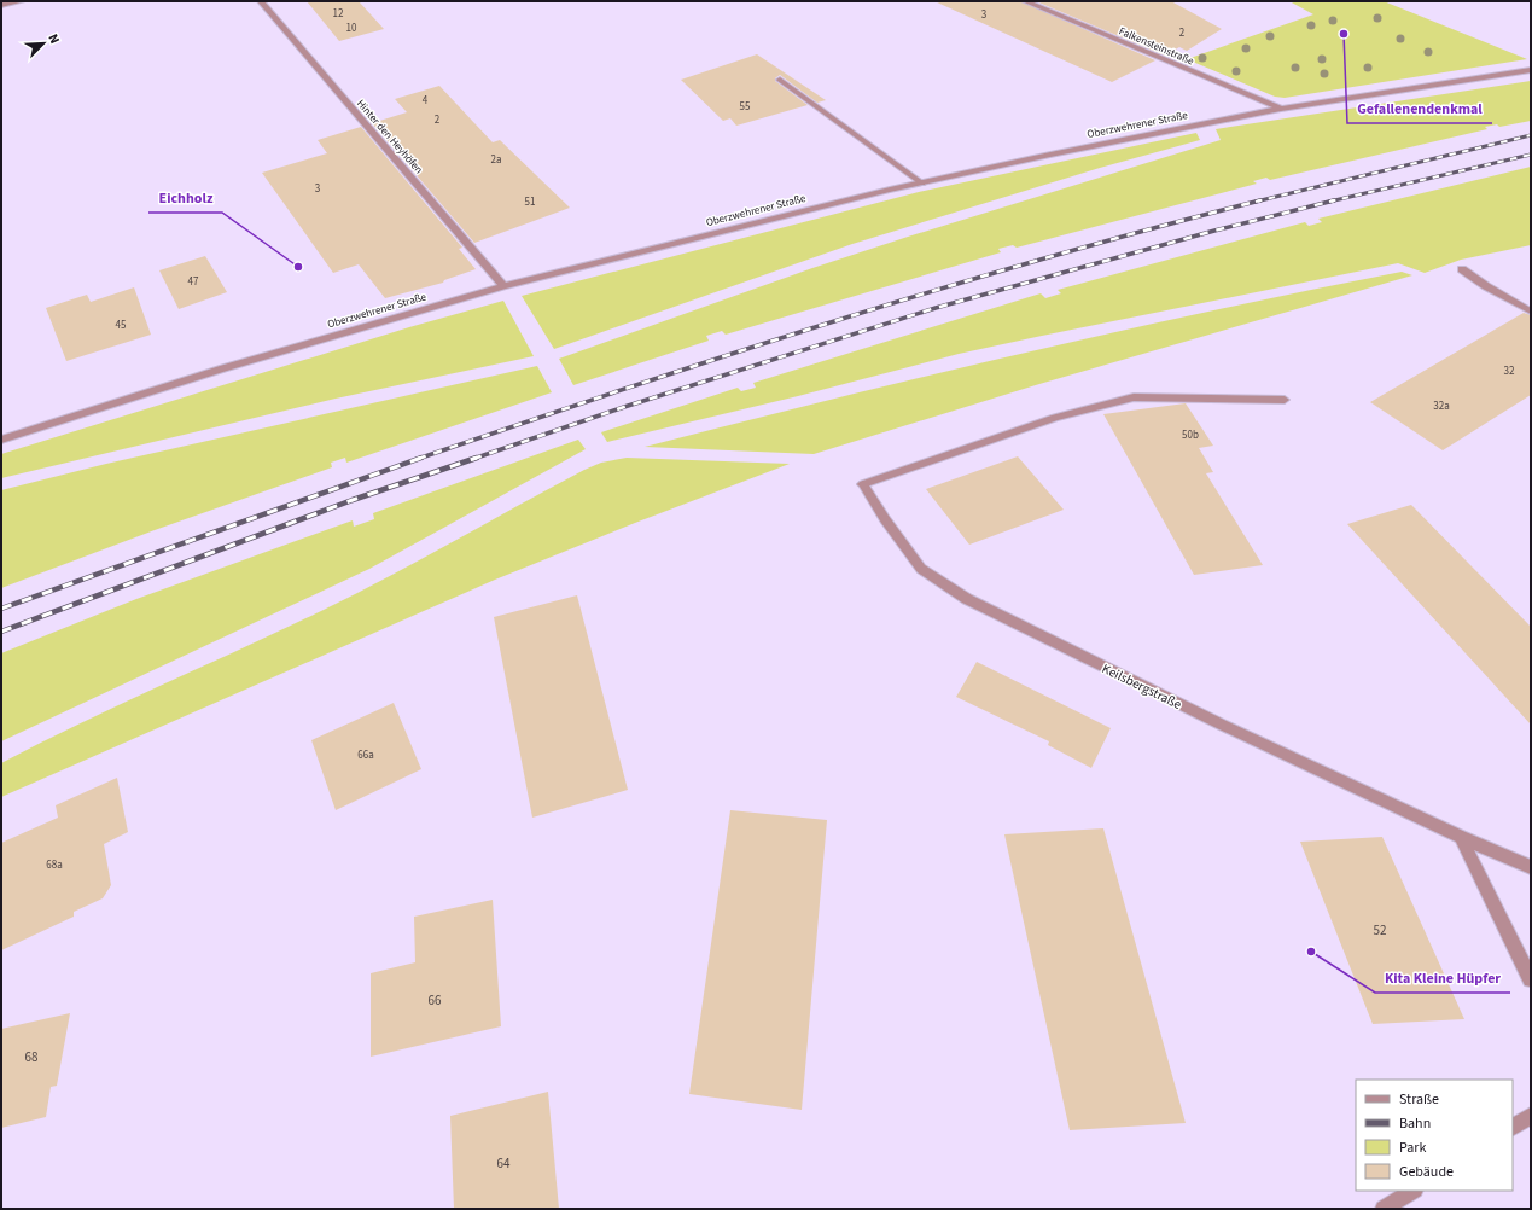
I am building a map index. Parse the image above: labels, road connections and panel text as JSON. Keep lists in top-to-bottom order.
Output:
{
  "streets": {
    "street": [
      "Falkensteinstraße",
      "Oberzwehrener Straße",
      "Hinter den Heyhöfen",
      "Keilsbergstraße"
    ]
  },
  "crossings": [
    ["Falkensteinstraße", "Oberzwehrener Straße"],
    ["Oberzwehrener Straße", "Hinter den Heyhöfen"]
  ],
  "places": ["Gefallenendenkmal", "Eichholz", "Kita Kleine Hüpfer"],
  "house_numbers": [
    "12",
    "3",
    "10",
    "2",
    "4",
    "55",
    "2",
    "2a",
    "3",
    "51",
    "47",
    "45",
    "32",
    "32a",
    "50b",
    "66a",
    "68a",
    "52",
    "66",
    "68",
    "64"
  ],
  "legend": [
    "Straße",
    "Bahn",
    "Park",
    "Gebäude"
  ],
  "north": "top right"
}
